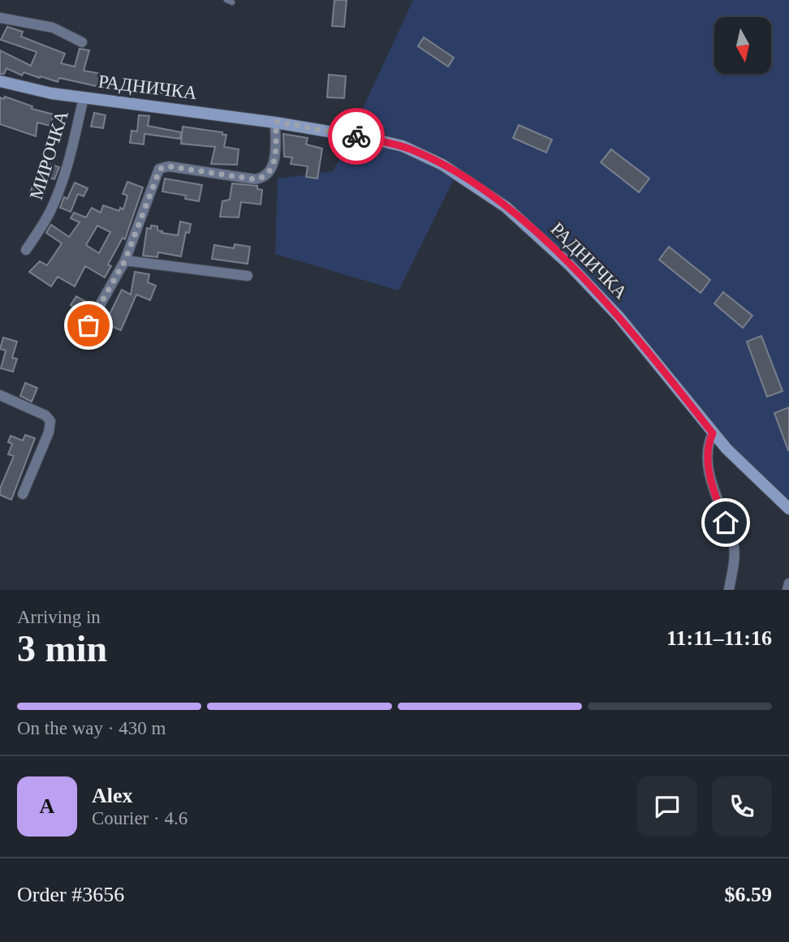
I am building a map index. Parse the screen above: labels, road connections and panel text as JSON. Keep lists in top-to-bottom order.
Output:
{
  "streets": {
    "street": ["РАДНИЧКА", "МИРОЧКА"]
  },
  "crossings": [
    ["РАДНИЧКА", "МИРОЧКА"]
  ],
  "north": "bottom",
  "page": {
    "heading": ["3 min", "Arriving in", "11:11–11:16"],
    "panel": [
      "Alex",
      "Courier · 4.6",
      "Order #3656",
      "$6.59"
    ],
    "bar": "On the way · 430 m",
    "round": "A"
  }
}
